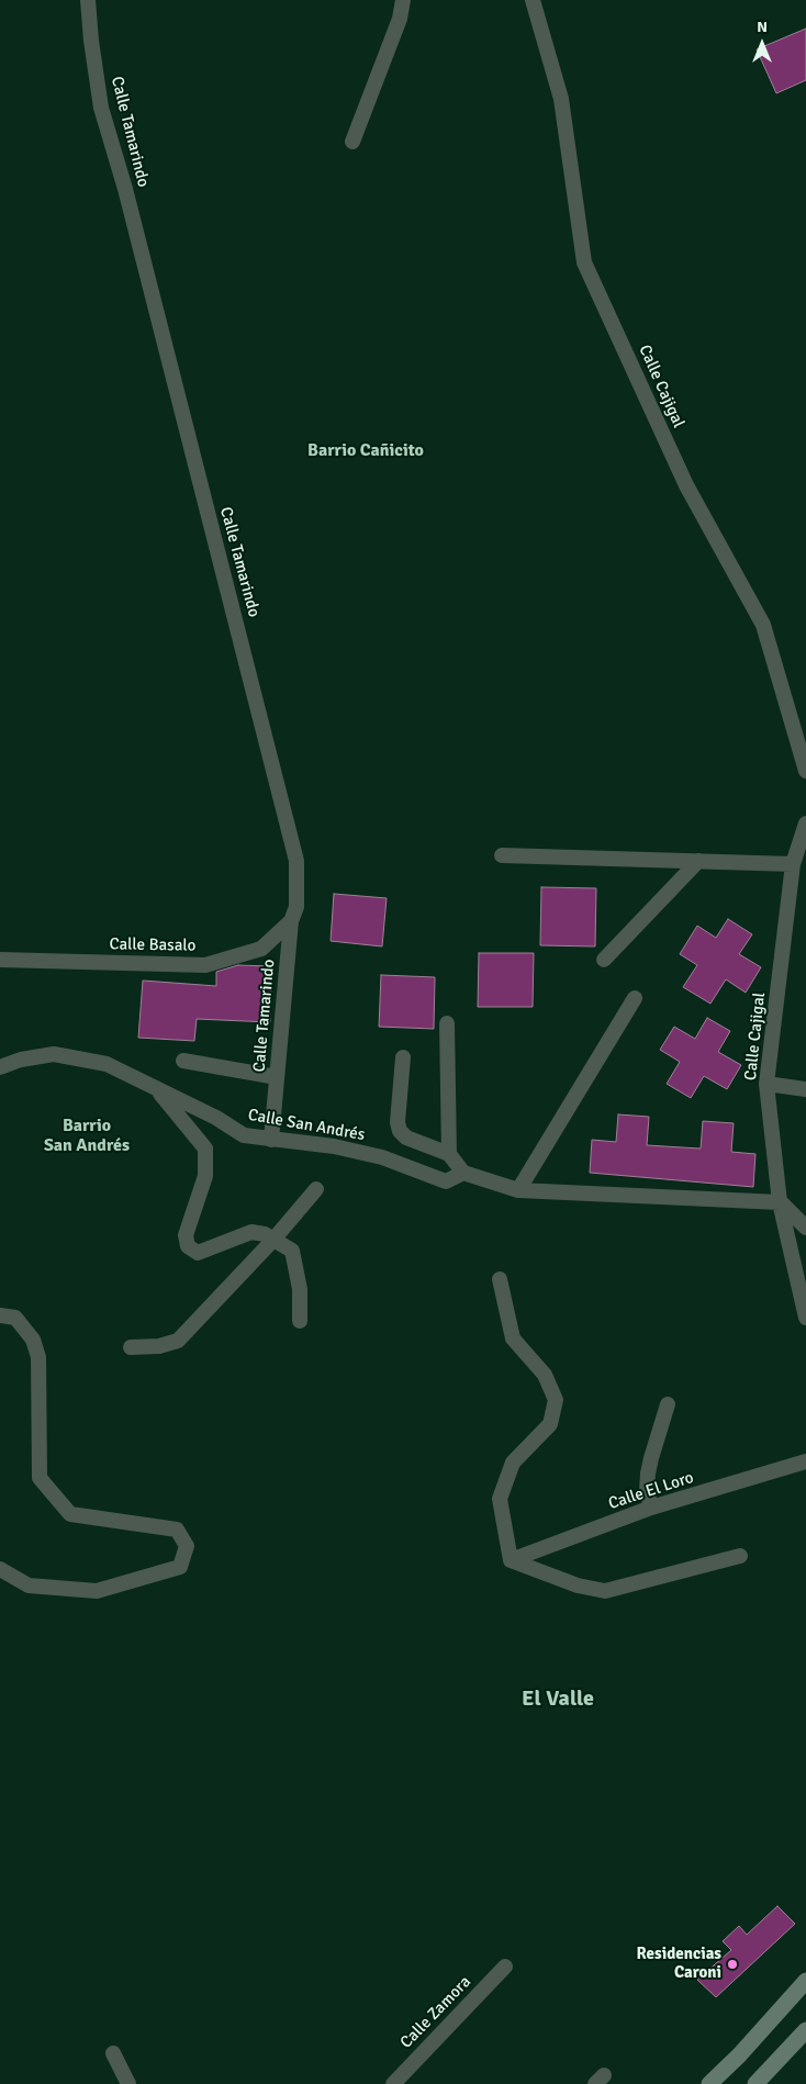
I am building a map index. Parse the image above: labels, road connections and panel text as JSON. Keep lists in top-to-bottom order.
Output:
{
  "streets": {
    "street": [
      "Calle Tamarindo",
      "Calle Cajigal",
      "Calle Basalo",
      "Calle San Andrés",
      "Calle El Loro",
      "Calle Zamora"
    ]
  },
  "crossings": [
    ["Calle Tamarindo", "Calle Basalo"],
    ["Calle Tamarindo", "Calle San Andrés"]
  ],
  "districts": ["Barrio Cañicito", "Barrio San Andrés", "El Valle"],
  "places": ["Residencias Caroni"],
  "north": "top"
}
